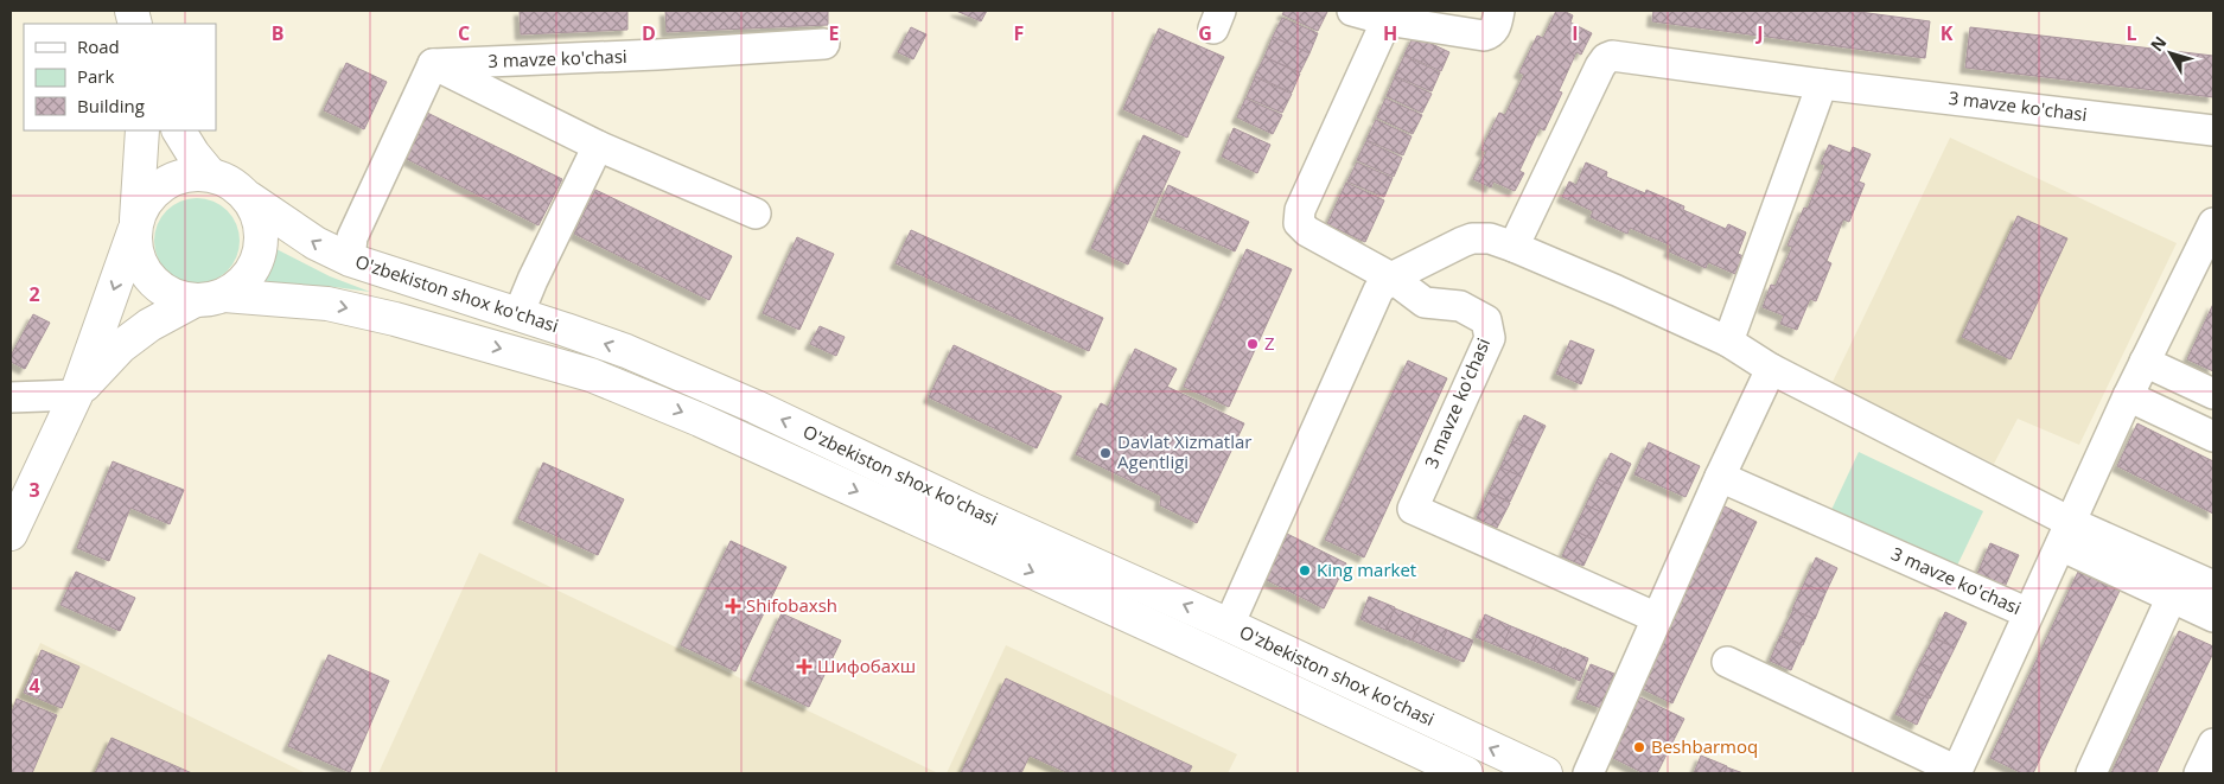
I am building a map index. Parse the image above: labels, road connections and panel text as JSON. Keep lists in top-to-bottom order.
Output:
{
  "streets": {
    "main road": ["O'zbekiston shox ko'chasi"],
    "street": ["3 mavze ko'chasi"]
  },
  "places": {
    "other": [
      "Z",
      "Davlat Xizmatlar Agentligi",
      "King market",
      "Beshbarmoq"
    ],
    "health": ["Shifobaxsh", "Шифобахш"]
  },
  "legend": ["Road", "Park", "Building"],
  "north": "top left",
  "grid": {
    "columns": [
      "B",
      "C",
      "D",
      "E",
      "F",
      "G",
      "H",
      "I",
      "J",
      "K",
      "L"
    ],
    "rows": ["2", "3", "4"]
  }
}
